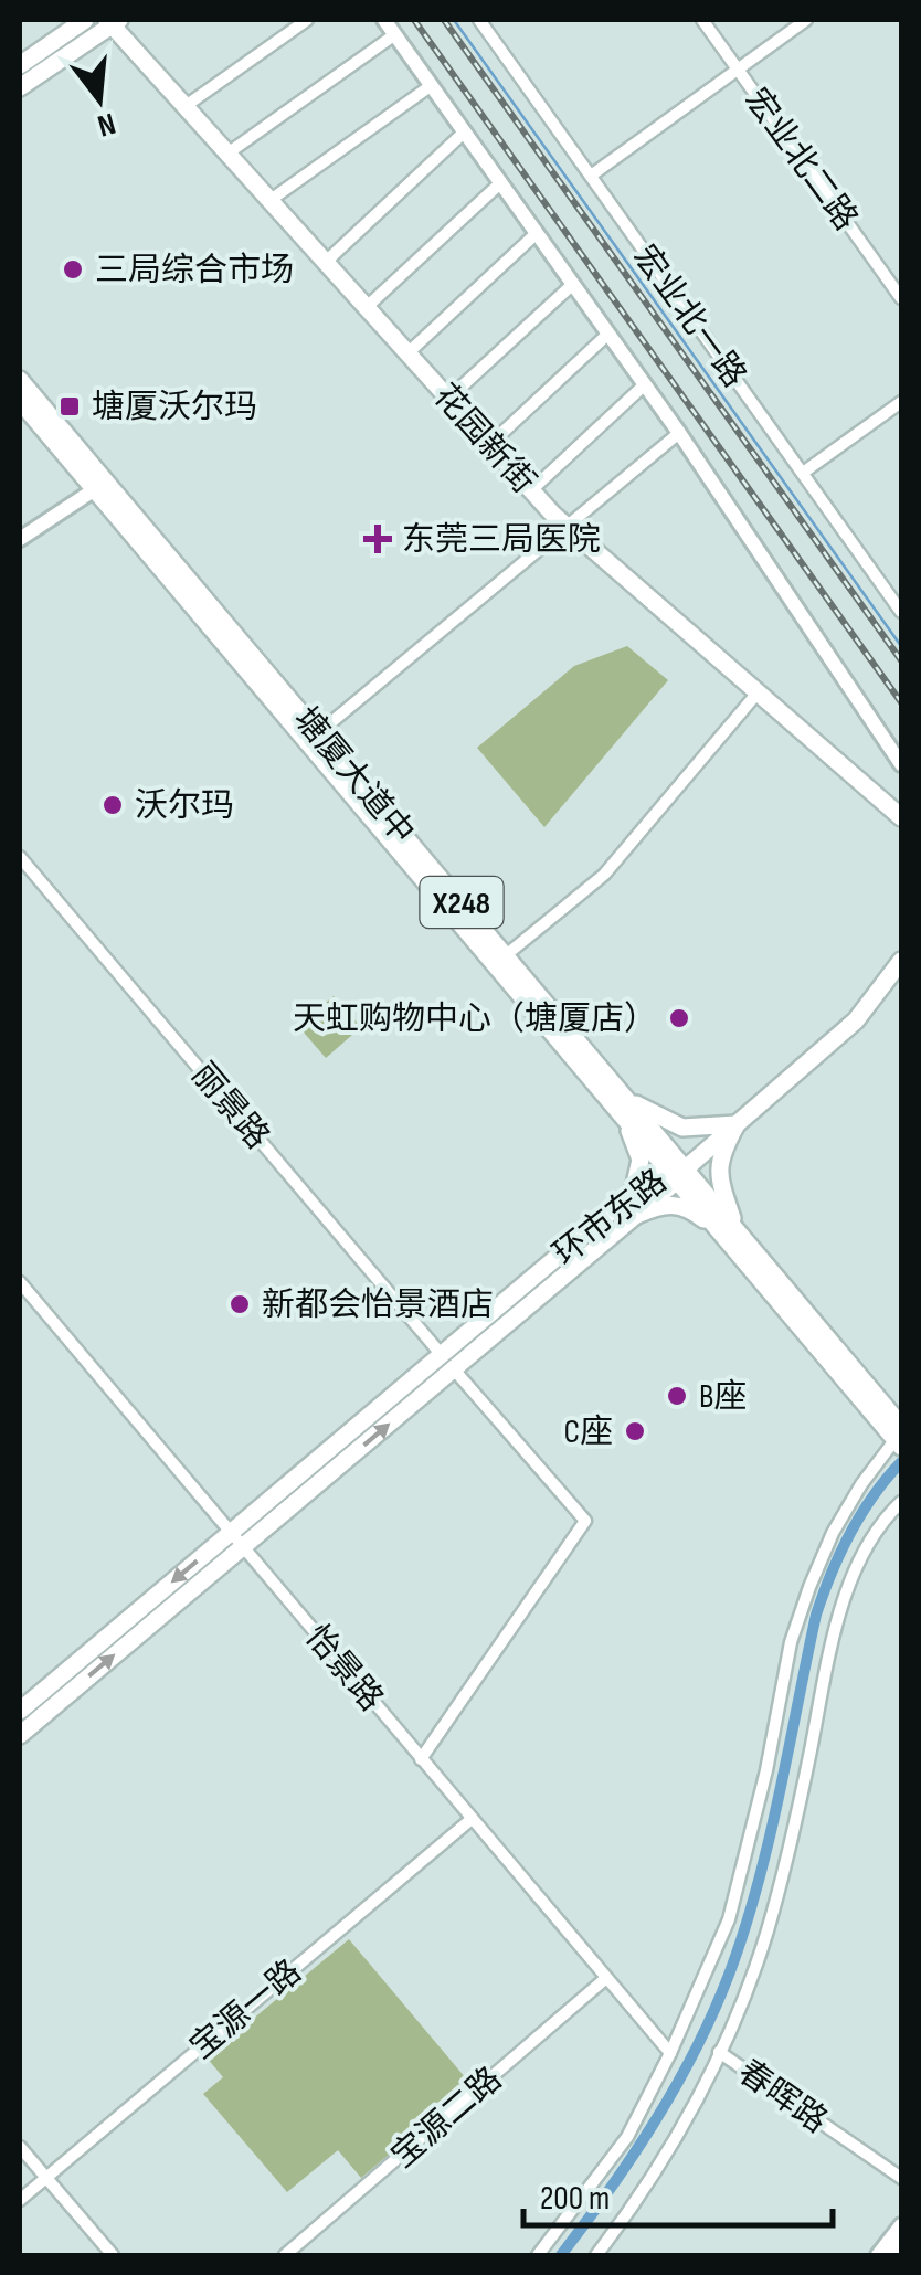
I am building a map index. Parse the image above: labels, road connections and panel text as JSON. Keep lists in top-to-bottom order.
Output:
{
  "streets": {
    "main road": [
      "花园新街",
      "塘厦大道中",
      "X248",
      "环市东路"
    ],
    "street": [
      "宏业北二路",
      "宏业北一路",
      "丽景路",
      "怡景路",
      "宝源一路",
      "春晖路",
      "宝源二路"
    ]
  },
  "crossings": [
    ["塘厦大道中", "环市东路"],
    ["丽景路", "环市东路"],
    ["丽景路", "怡景路"],
    ["环市东路", "怡景路"],
    ["怡景路", "宝源一路"],
    ["怡景路", "宝源二路"]
  ],
  "places": {
    "other": [
      "三局综合市场",
      "沃尔玛",
      "天虹购物中心（塘厦店）",
      "新都会怡景酒店",
      "B座",
      "C座"
    ],
    "transit": ["塘厦沃尔玛"],
    "health": ["东莞三局医院"]
  },
  "scale_bar": "200 m",
  "north": "bottom"
}
